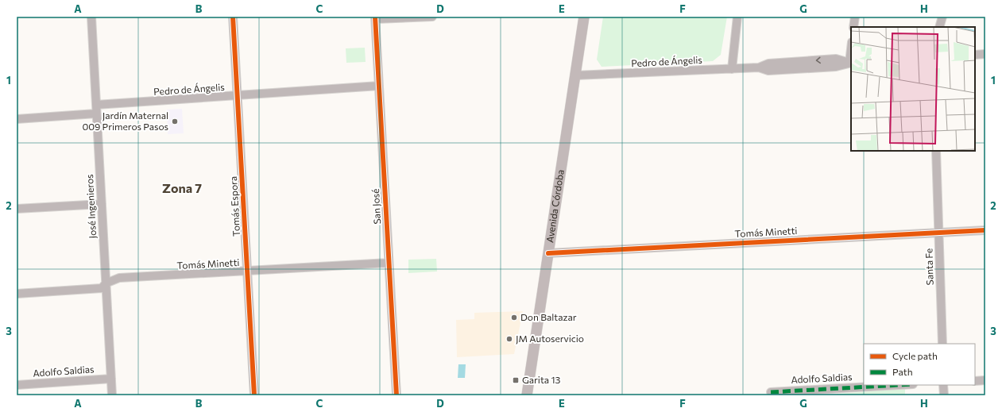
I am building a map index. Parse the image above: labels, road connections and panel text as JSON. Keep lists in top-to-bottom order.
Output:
{
  "streets": {
    "main road": ["Avenida Córdoba"],
    "street": [
      "Pedro de Ángelis",
      "José Ingenieros",
      "Tomás Espora",
      "San José",
      "Tomás Minetti",
      "Santa Fe",
      "Adolfo Saldias"
    ]
  },
  "crossings": [
    ["Pedro de Ángelis", "Avenida Córdoba"],
    ["Pedro de Ángelis", "José Ingenieros"],
    ["Pedro de Ángelis", "Tomás Espora"],
    ["Pedro de Ángelis", "San José"],
    ["Avenida Córdoba", "Tomás Minetti"],
    ["José Ingenieros", "Tomás Minetti"],
    ["José Ingenieros", "Adolfo Saldias"],
    ["Tomás Espora", "Tomás Minetti"],
    ["San José", "Tomás Minetti"],
    ["Tomás Minetti", "Santa Fe"]
  ],
  "districts": ["Zona 7"],
  "places": {
    "other": ["Jardín Maternal 009 Primeros Pasos", "Don Baltazar", "JM Autoservicio"],
    "transit": ["Garita 13"]
  },
  "legend": ["Cycle path", "Path"],
  "grid": {
    "columns": [
      "A",
      "B",
      "C",
      "D",
      "E",
      "F",
      "G",
      "H"
    ],
    "rows": ["1", "2", "3"]
  }
}
